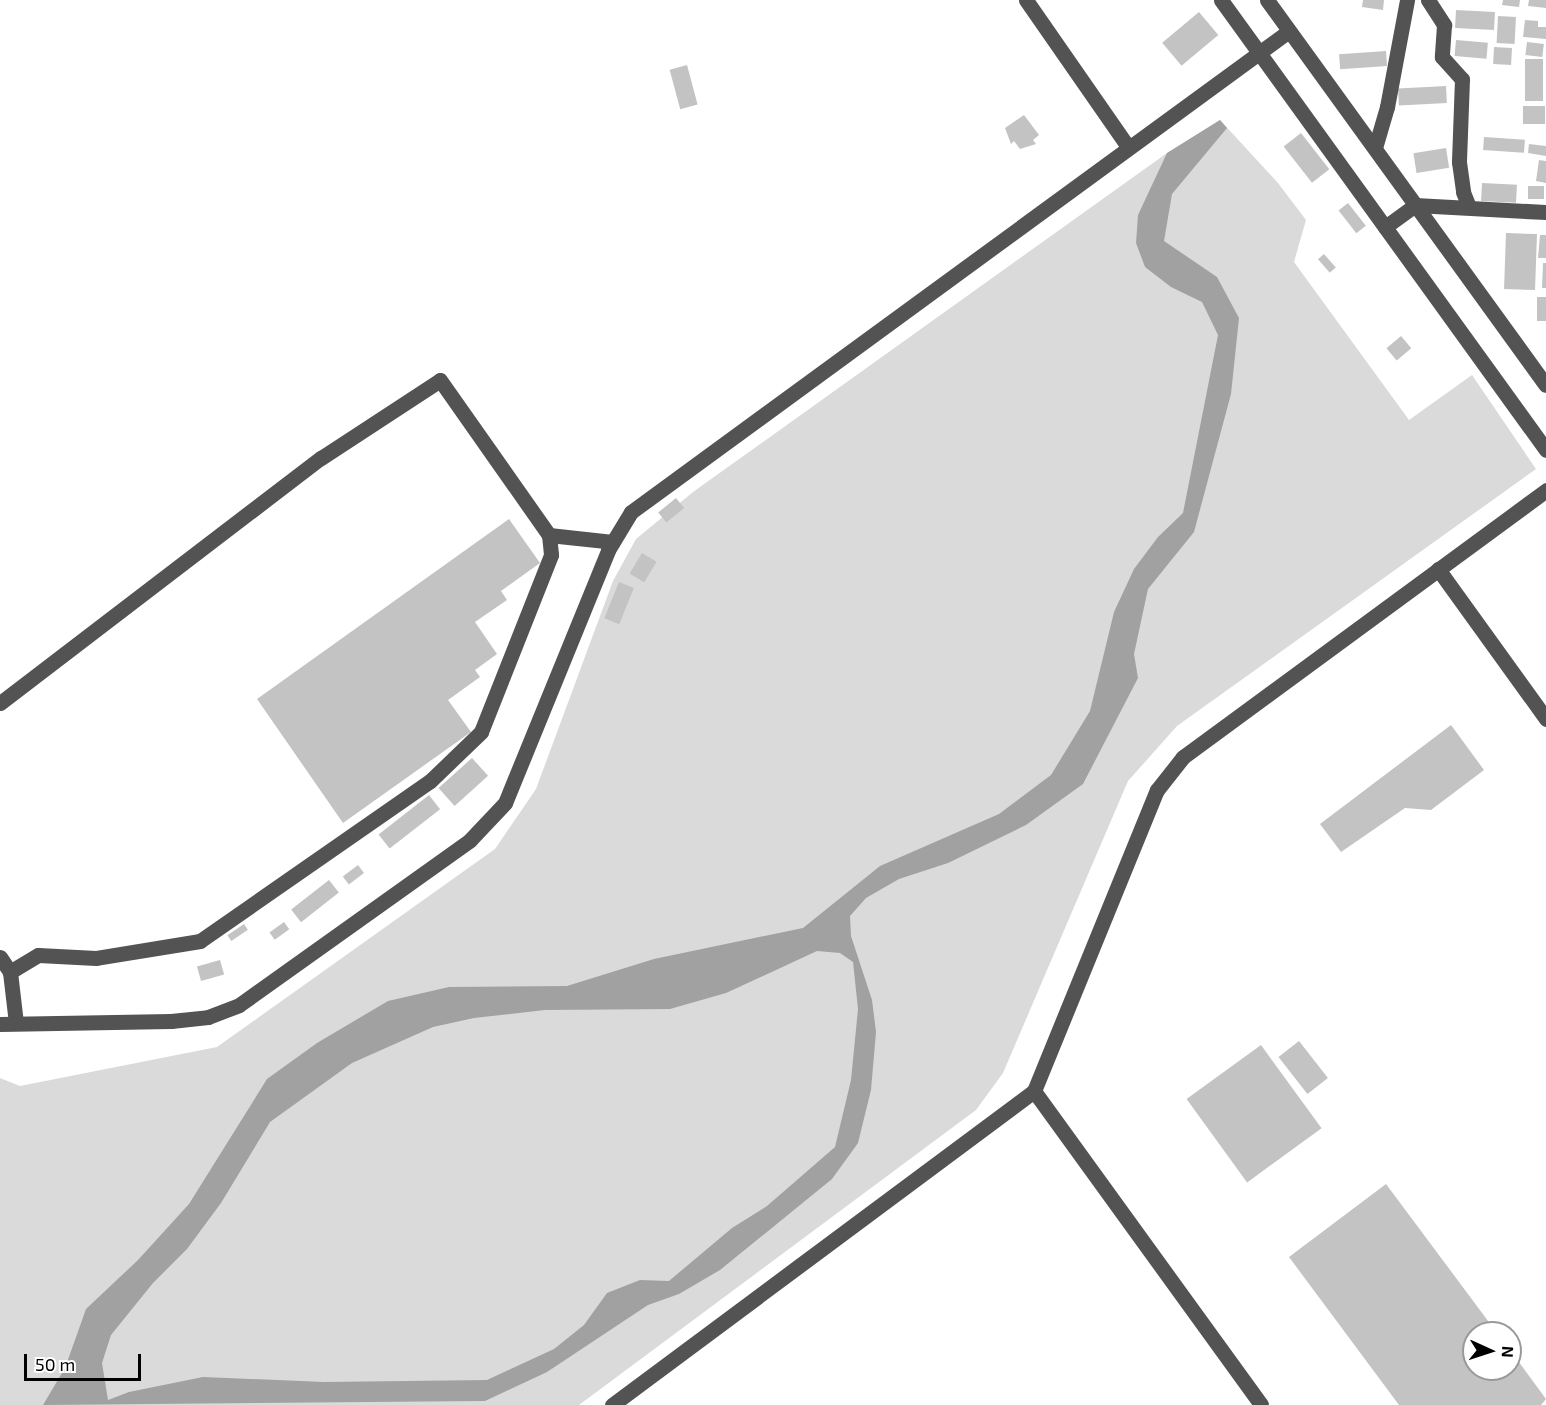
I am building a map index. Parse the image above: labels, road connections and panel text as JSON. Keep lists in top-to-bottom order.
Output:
{
  "scale_bar": "50 m",
  "north": "right"
}
